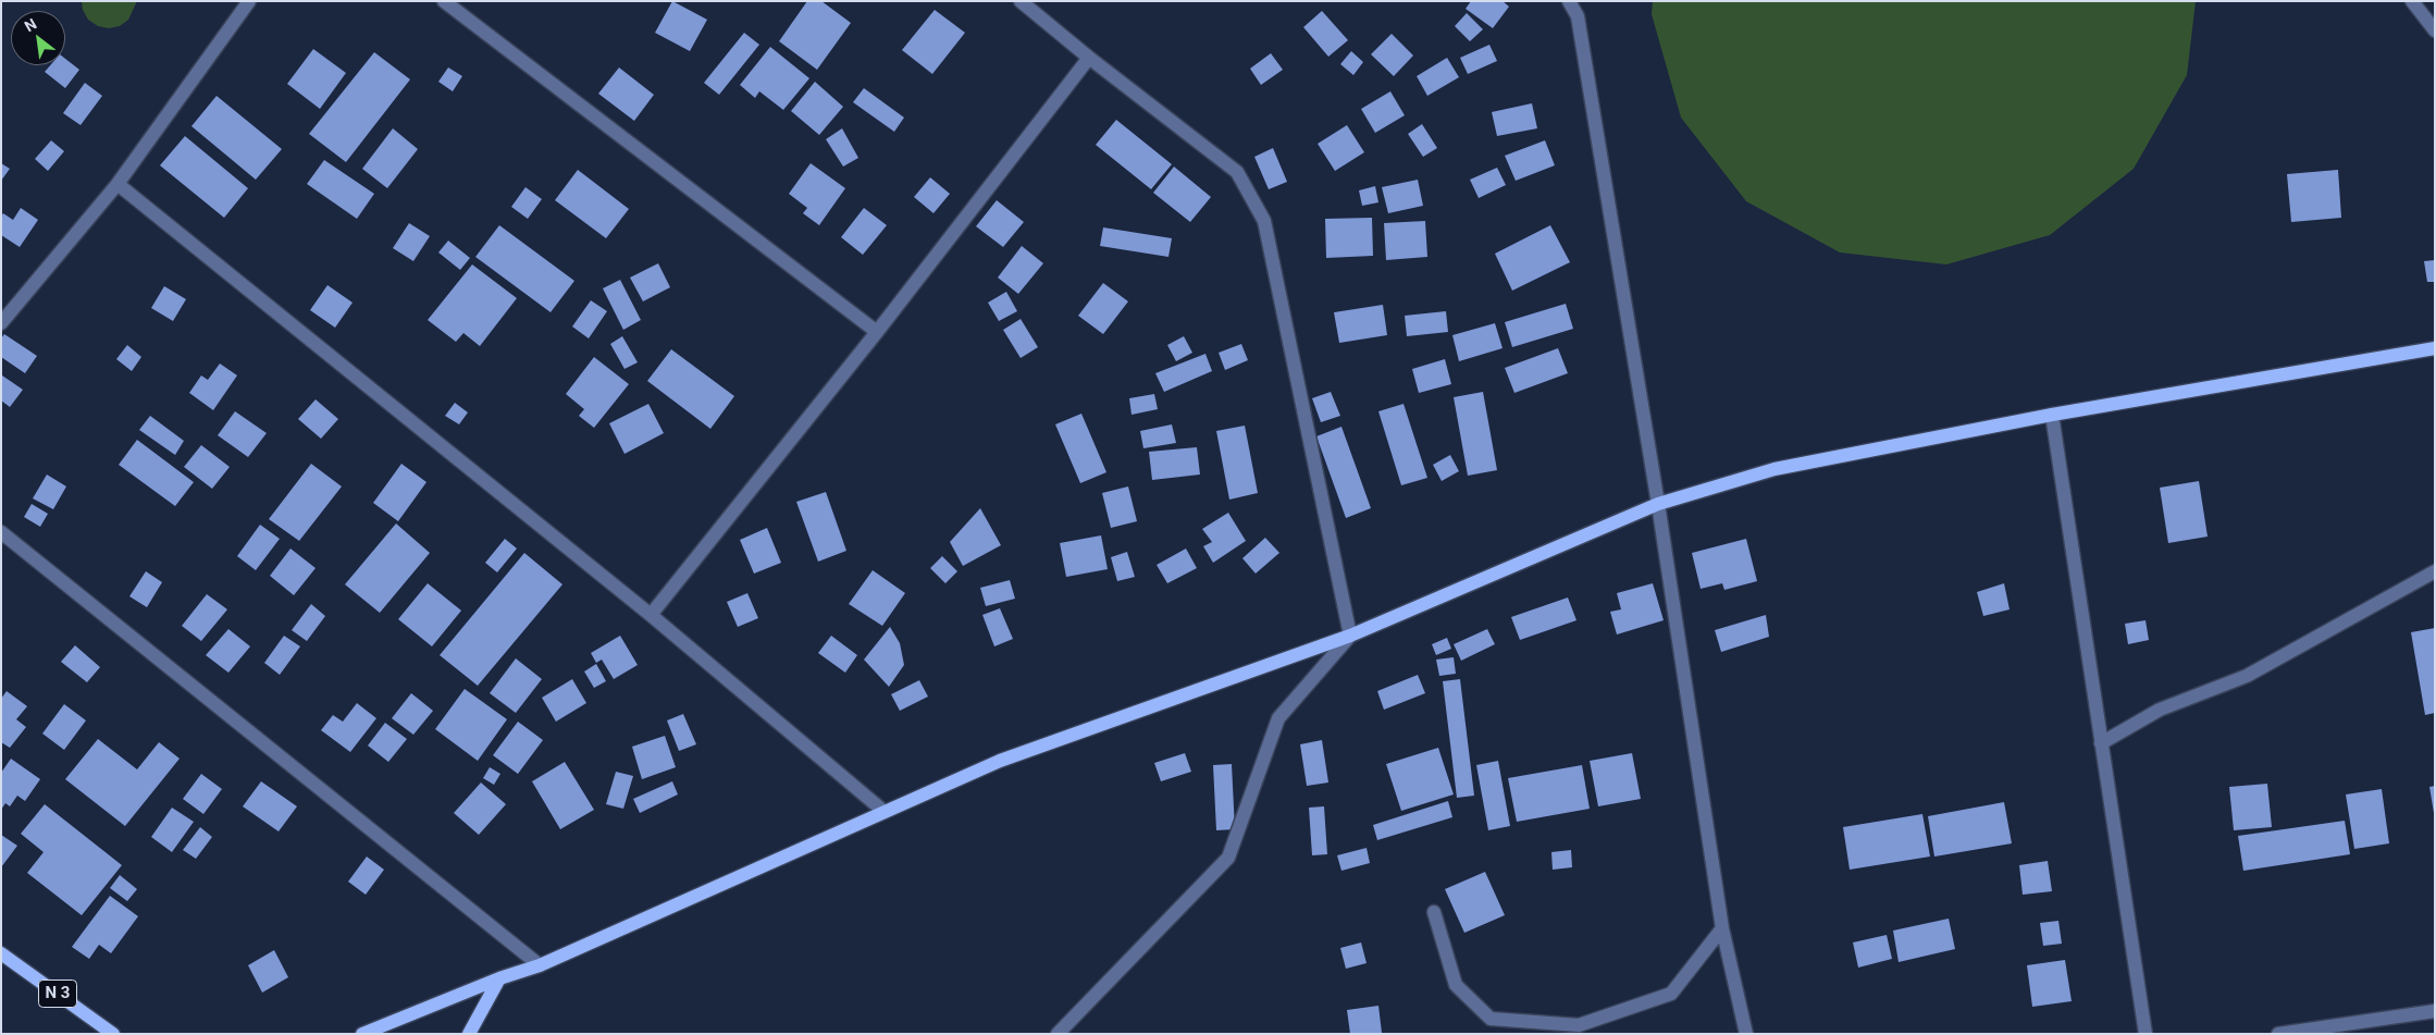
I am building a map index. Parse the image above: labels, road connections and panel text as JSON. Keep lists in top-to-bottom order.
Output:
{
  "streets": {
    "main road": ["N 3"]
  },
  "north": "top left"
}
